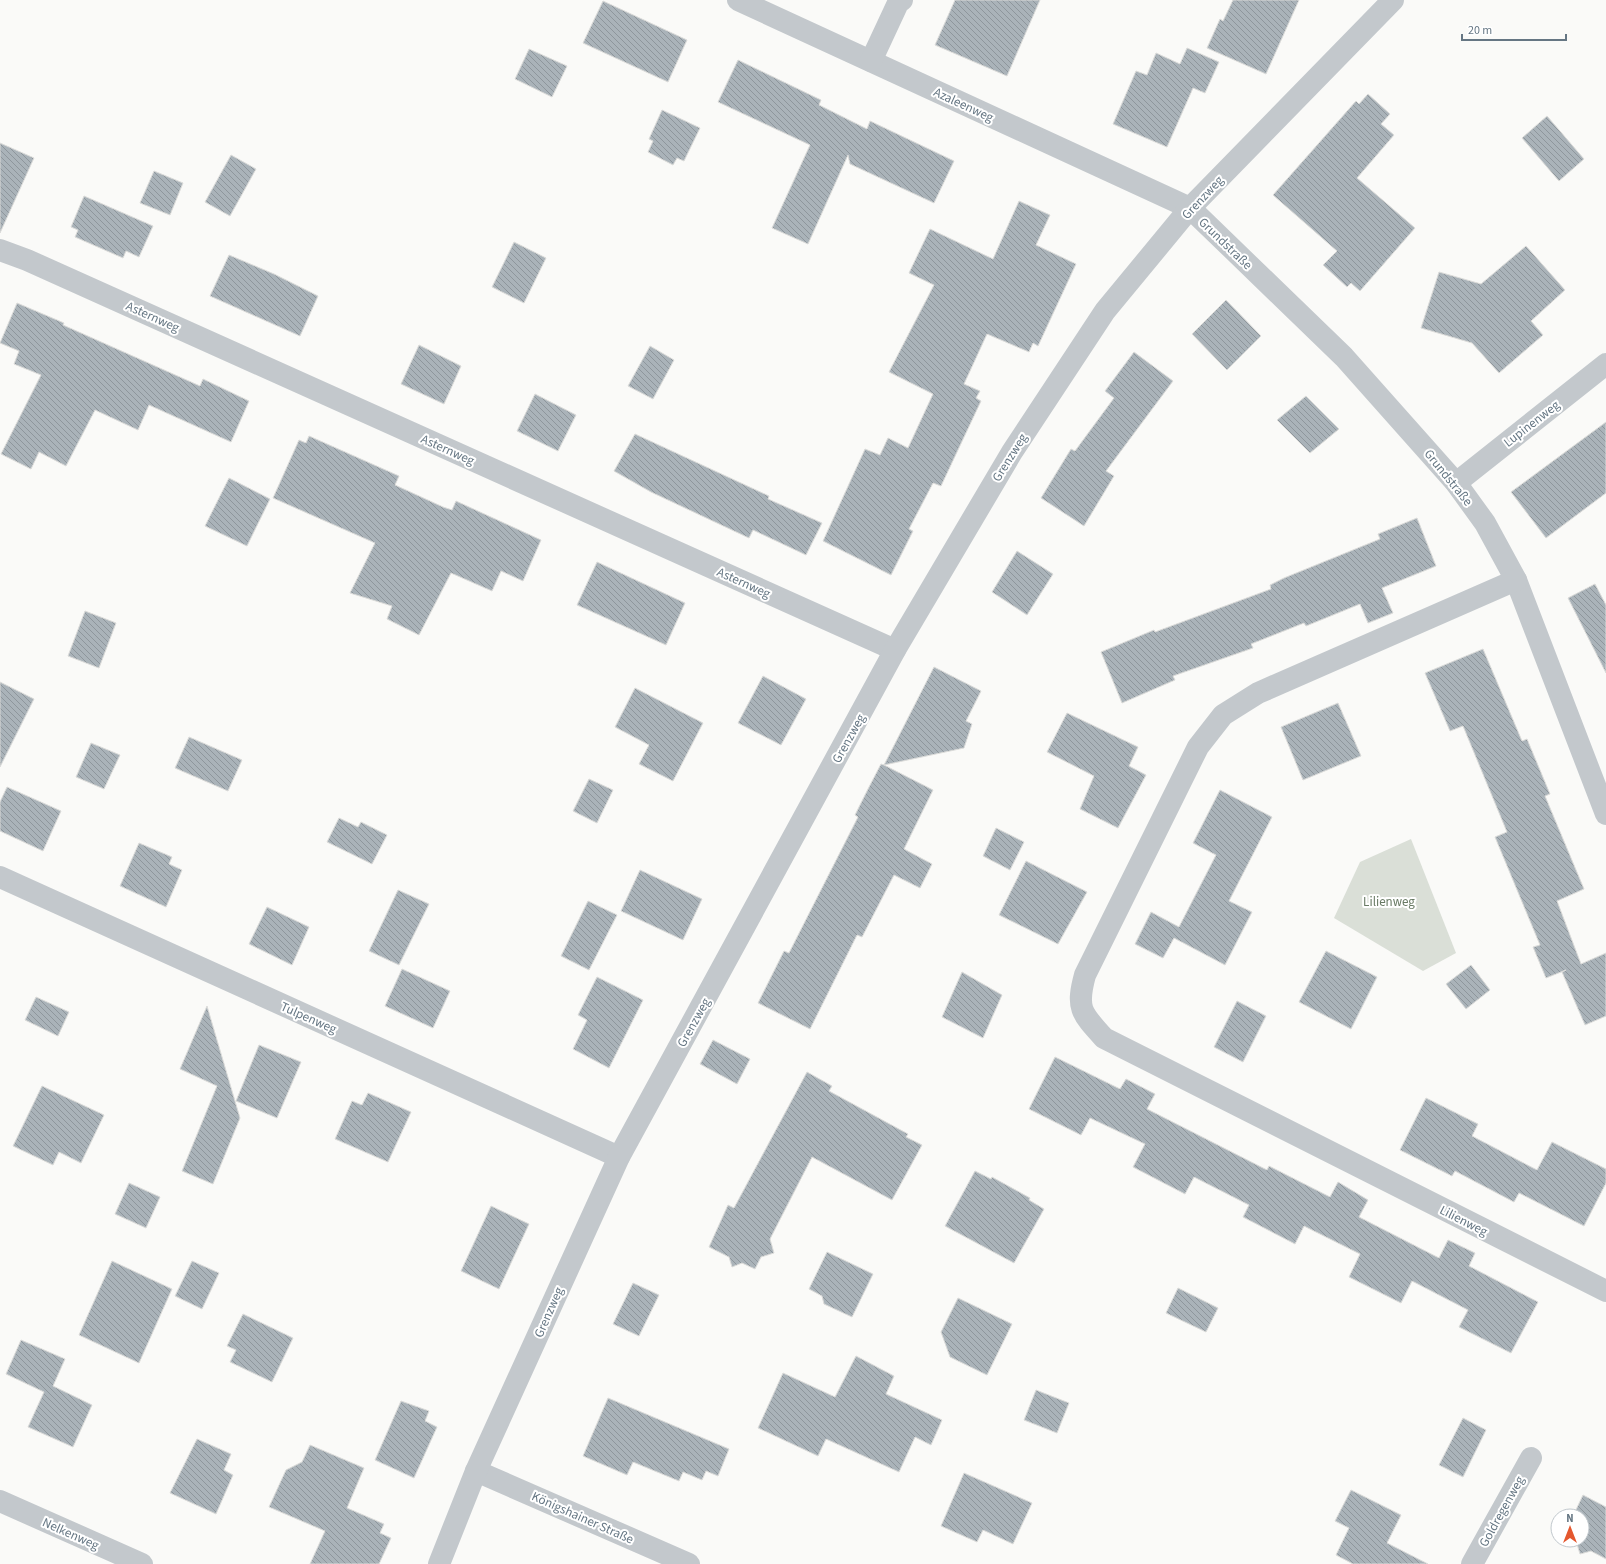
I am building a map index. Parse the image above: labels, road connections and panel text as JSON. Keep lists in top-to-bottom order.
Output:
{
  "streets": {
    "street": [
      "Azaleenweg",
      "Grenzweg",
      "Grundstraße",
      "Asternweg",
      "Lupinenweg",
      "Tulpenweg",
      "Lilienweg",
      "Goldregenweg",
      "Königshainer Straße",
      "Nelkenweg"
    ]
  },
  "crossings": [
    ["Azaleenweg", "Grenzweg"],
    ["Azaleenweg", "Grundstraße"],
    ["Grenzweg", "Grundstraße"],
    ["Grenzweg", "Asternweg"],
    ["Grenzweg", "Tulpenweg"],
    ["Grenzweg", "Königshainer Straße"],
    ["Grundstraße", "Lupinenweg"],
    ["Grundstraße", "Lilienweg"]
  ],
  "parks": ["Lilienweg"],
  "scale_bar": "20 m",
  "north": "top"
}
